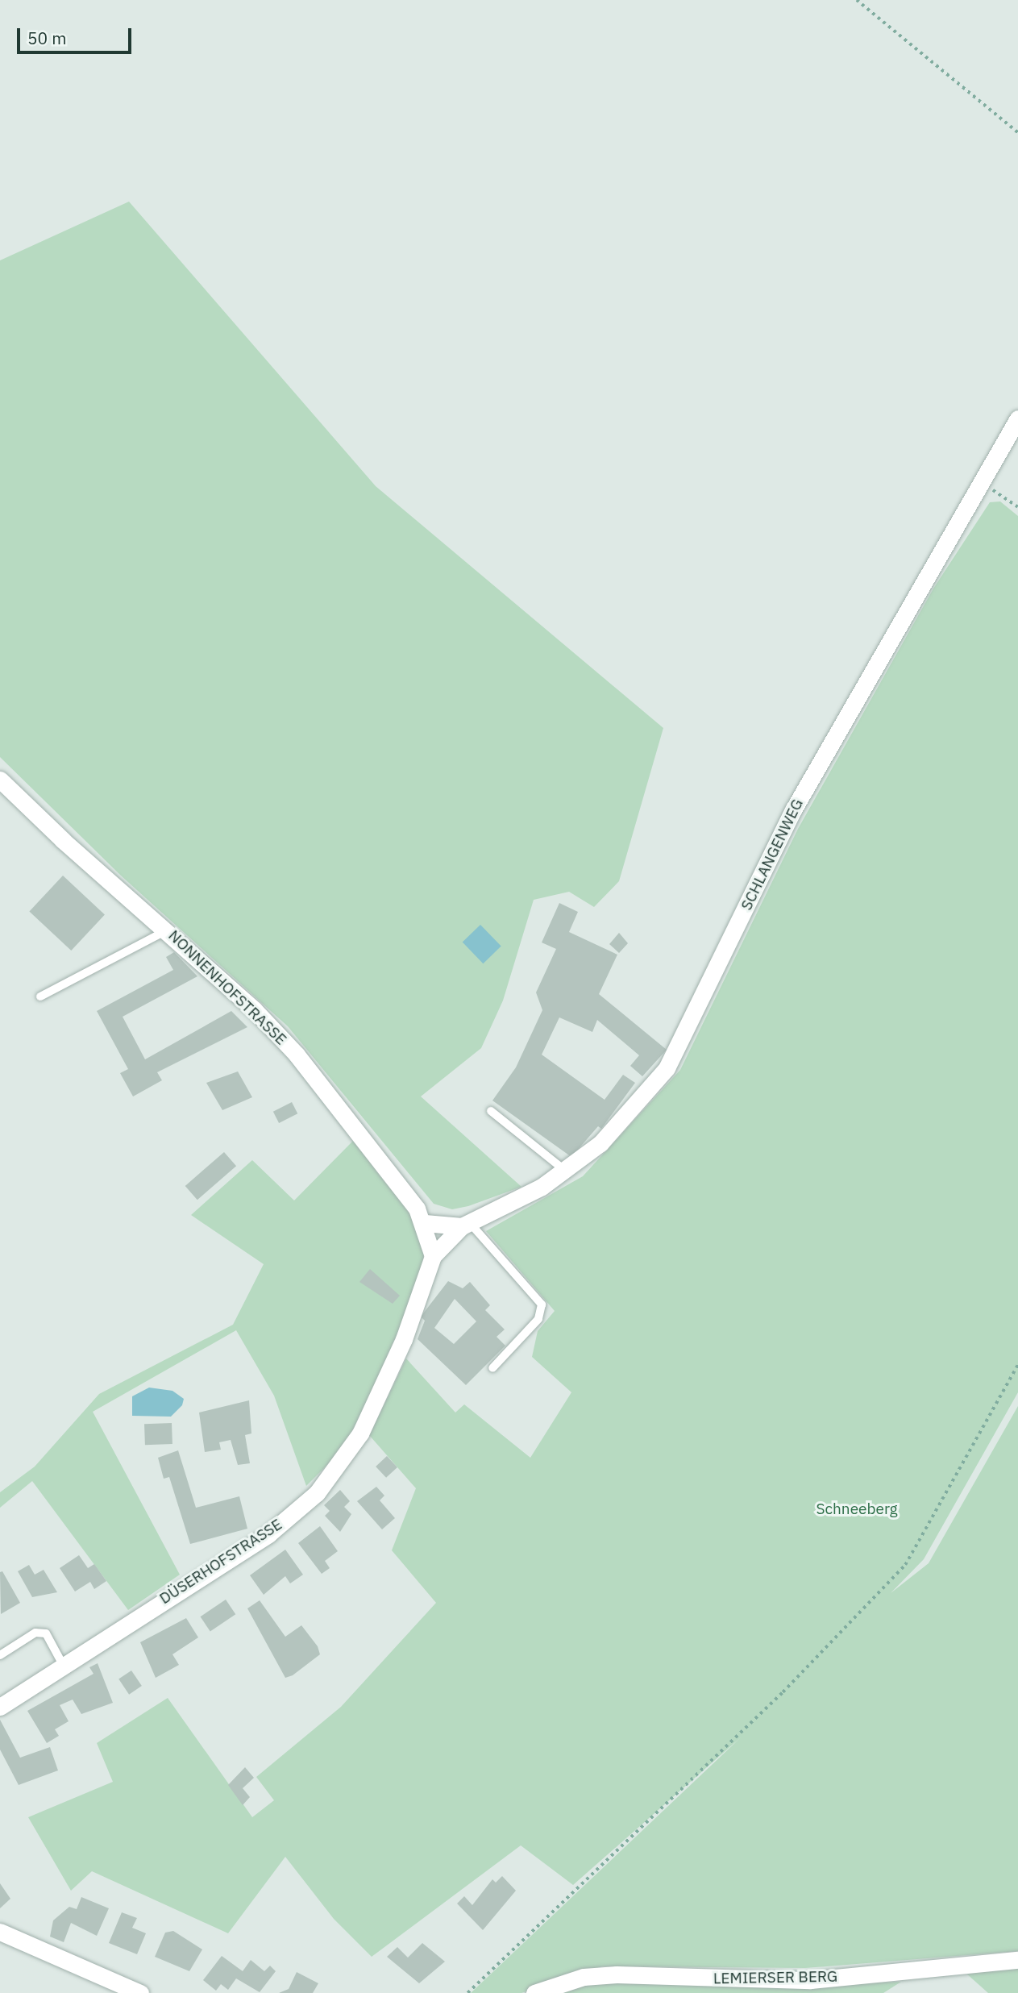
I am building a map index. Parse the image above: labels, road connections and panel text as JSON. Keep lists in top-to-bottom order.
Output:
{
  "streets": {
    "street": [
      "SCHLANGENWEG",
      "NONNENHOFSTRASSE",
      "DÜSERHOFSTRASSE",
      "LEMIERSER BERG"
    ]
  },
  "crossings": [
    ["SCHLANGENWEG", "DÜSERHOFSTRASSE"],
    ["NONNENHOFSTRASSE", "DÜSERHOFSTRASSE"]
  ],
  "parks": ["Schneeberg"],
  "scale_bar": "50 m"
}
